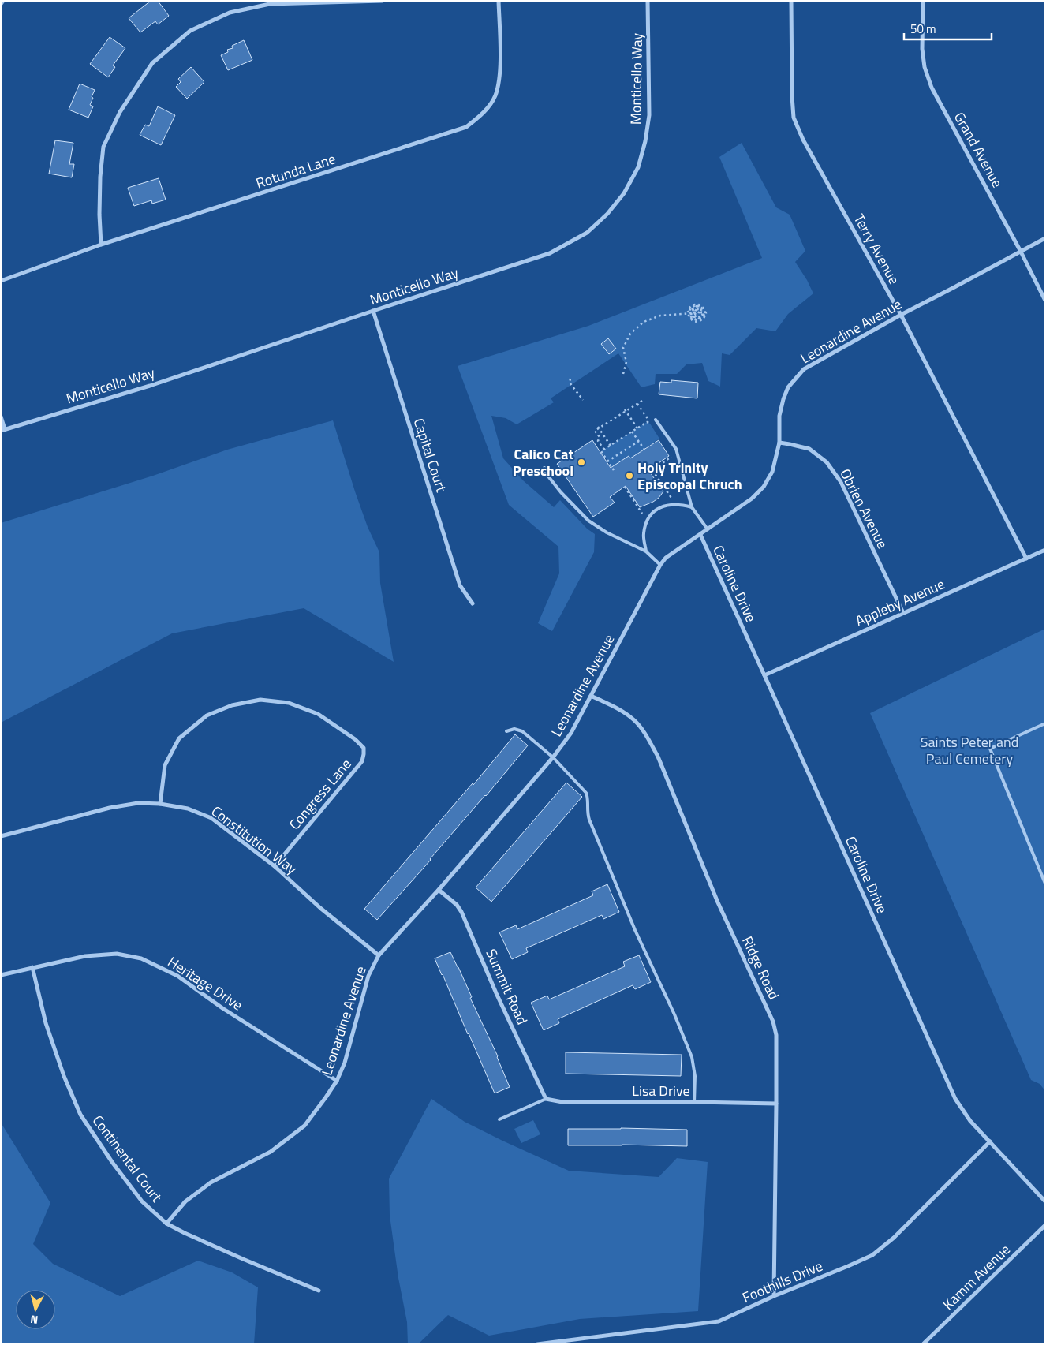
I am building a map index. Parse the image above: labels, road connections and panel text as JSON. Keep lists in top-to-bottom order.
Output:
{
  "streets": {
    "street": [
      "Monticello Way",
      "Grand Avenue",
      "Rotunda Lane",
      "Terry Avenue",
      "Leonardine Avenue",
      "Capital Court",
      "Obrien Avenue",
      "Caroline Drive",
      "Appleby Avenue",
      "Congress Lane",
      "Constitution Way",
      "Ridge Road",
      "Heritage Drive",
      "Summit Road",
      "Lisa Drive",
      "Continental Court",
      "Kamm Avenue",
      "Foothills Drive"
    ]
  },
  "crossings": [
    ["Monticello Way", "Capital Court"],
    ["Grand Avenue", "Leonardine Avenue"],
    ["Terry Avenue", "Leonardine Avenue"],
    ["Terry Avenue", "Appleby Avenue"],
    ["Leonardine Avenue", "Obrien Avenue"],
    ["Leonardine Avenue", "Caroline Drive"],
    ["Leonardine Avenue", "Constitution Way"],
    ["Leonardine Avenue", "Ridge Road"],
    ["Leonardine Avenue", "Heritage Drive"],
    ["Leonardine Avenue", "Summit Road"],
    ["Leonardine Avenue", "Continental Court"],
    ["Obrien Avenue", "Appleby Avenue"],
    ["Caroline Drive", "Appleby Avenue"],
    ["Caroline Drive", "Foothills Drive"],
    ["Congress Lane", "Constitution Way"],
    ["Ridge Road", "Lisa Drive"],
    ["Ridge Road", "Foothills Drive"],
    ["Heritage Drive", "Continental Court"],
    ["Summit Road", "Lisa Drive"]
  ],
  "parks": ["Saints Peter and Paul Cemetery"],
  "places": ["Calico Cat Preschool", "Holy Trinity Episcopal Chruch"],
  "scale_bar": "50 m",
  "north": "bottom"
}
